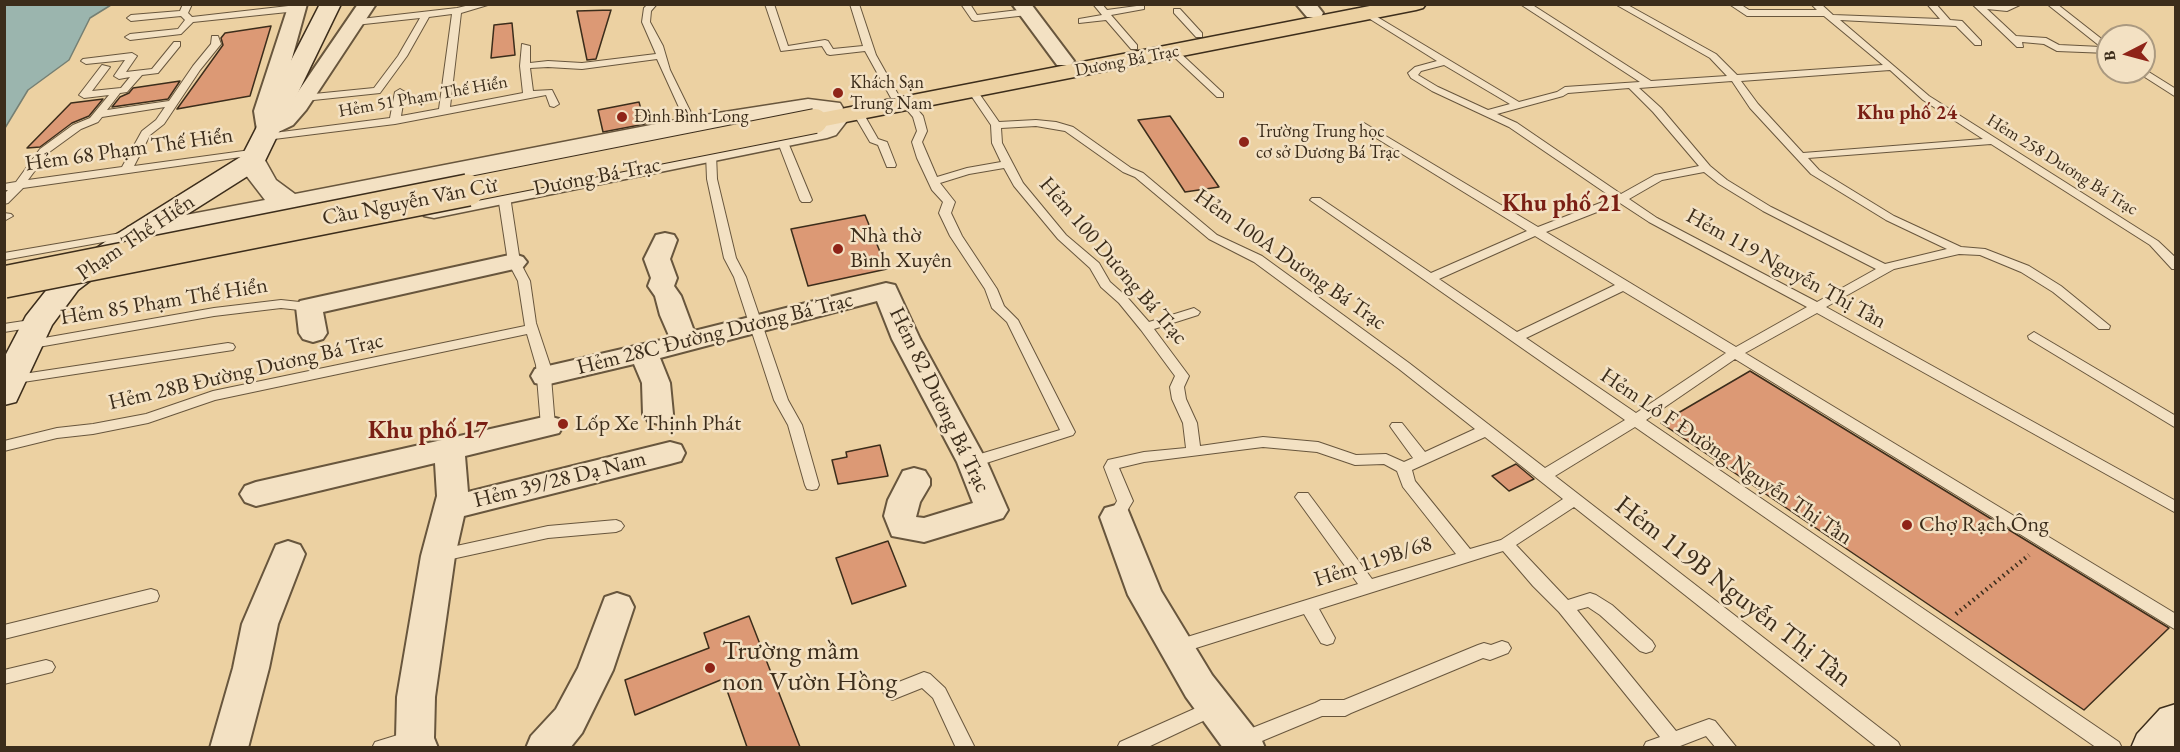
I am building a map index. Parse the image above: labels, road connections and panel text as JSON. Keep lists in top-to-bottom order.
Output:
{
  "streets": {
    "main road": ["Dương Bá Trạc", "Cầu Nguyễn Văn Cừ"],
    "street": [
      "Phạm Thế Hiển",
      "Hẻm 28C Đường Dương Bá Trạc",
      "Hẻm 82 Dương Bá Trạc",
      "Hẻm 39/28 Dạ Nam"
    ],
    "lane": [
      "Hẻm 51 Phạm Thế Hiển",
      "Hẻm 68 Phạm Thế Hiển",
      "Hẻm 258 Dương Bá Trạc",
      "Hẻm 100A Dương Bá Trạc",
      "Hẻm 100 Dương Bá Trạc",
      "Hẻm 119 Nguyễn Thị Tần",
      "Hẻm 85 Phạm Thế Hiển",
      "Hẻm 28B Đường Dương Bá Trạc",
      "Hẻm Lô F Đường Nguyễn Thị Tần",
      "Hẻm 119B/68",
      "Hẻm 119B Nguyễn Thị Tần"
    ]
  },
  "crossings": [
    ["Dương Bá Trạc", "Cầu Nguyễn Văn Cừ"],
    ["Dương Bá Trạc", "Phạm Thế Hiển"],
    ["Dương Bá Trạc", "Hẻm 100 Dương Bá Trạc"],
    ["Hẻm 51 Phạm Thế Hiển", "Hẻm 68 Phạm Thế Hiển"],
    ["Hẻm 51 Phạm Thế Hiển", "Phạm Thế Hiển"],
    ["Hẻm 68 Phạm Thế Hiển", "Phạm Thế Hiển"],
    ["Phạm Thế Hiển", "Hẻm 85 Phạm Thế Hiển"],
    ["Hẻm 100A Dương Bá Trạc", "Hẻm 100 Dương Bá Trạc"],
    ["Hẻm 100A Dương Bá Trạc", "Hẻm 119B Nguyễn Thị Tần"],
    ["Hẻm 28C Đường Dương Bá Trạc", "Hẻm 82 Dương Bá Trạc"],
    ["Hẻm 119B/68", "Hẻm 119B Nguyễn Thị Tần"]
  ],
  "districts": ["Khu phố 24", "Khu phố 21", "Khu phố 17"],
  "places": [
    "Khách Sạn Trung Nam",
    "Đình Bình Long",
    "Trường Trung học cơ sở Dương Bá Trạc",
    "Nhà thờ Bình Xuyên",
    "Lốp Xe Thịnh Phát",
    "Chợ Rạch Ông",
    "Trường mầm non Vườn Hồng"
  ],
  "north": "left"
}
